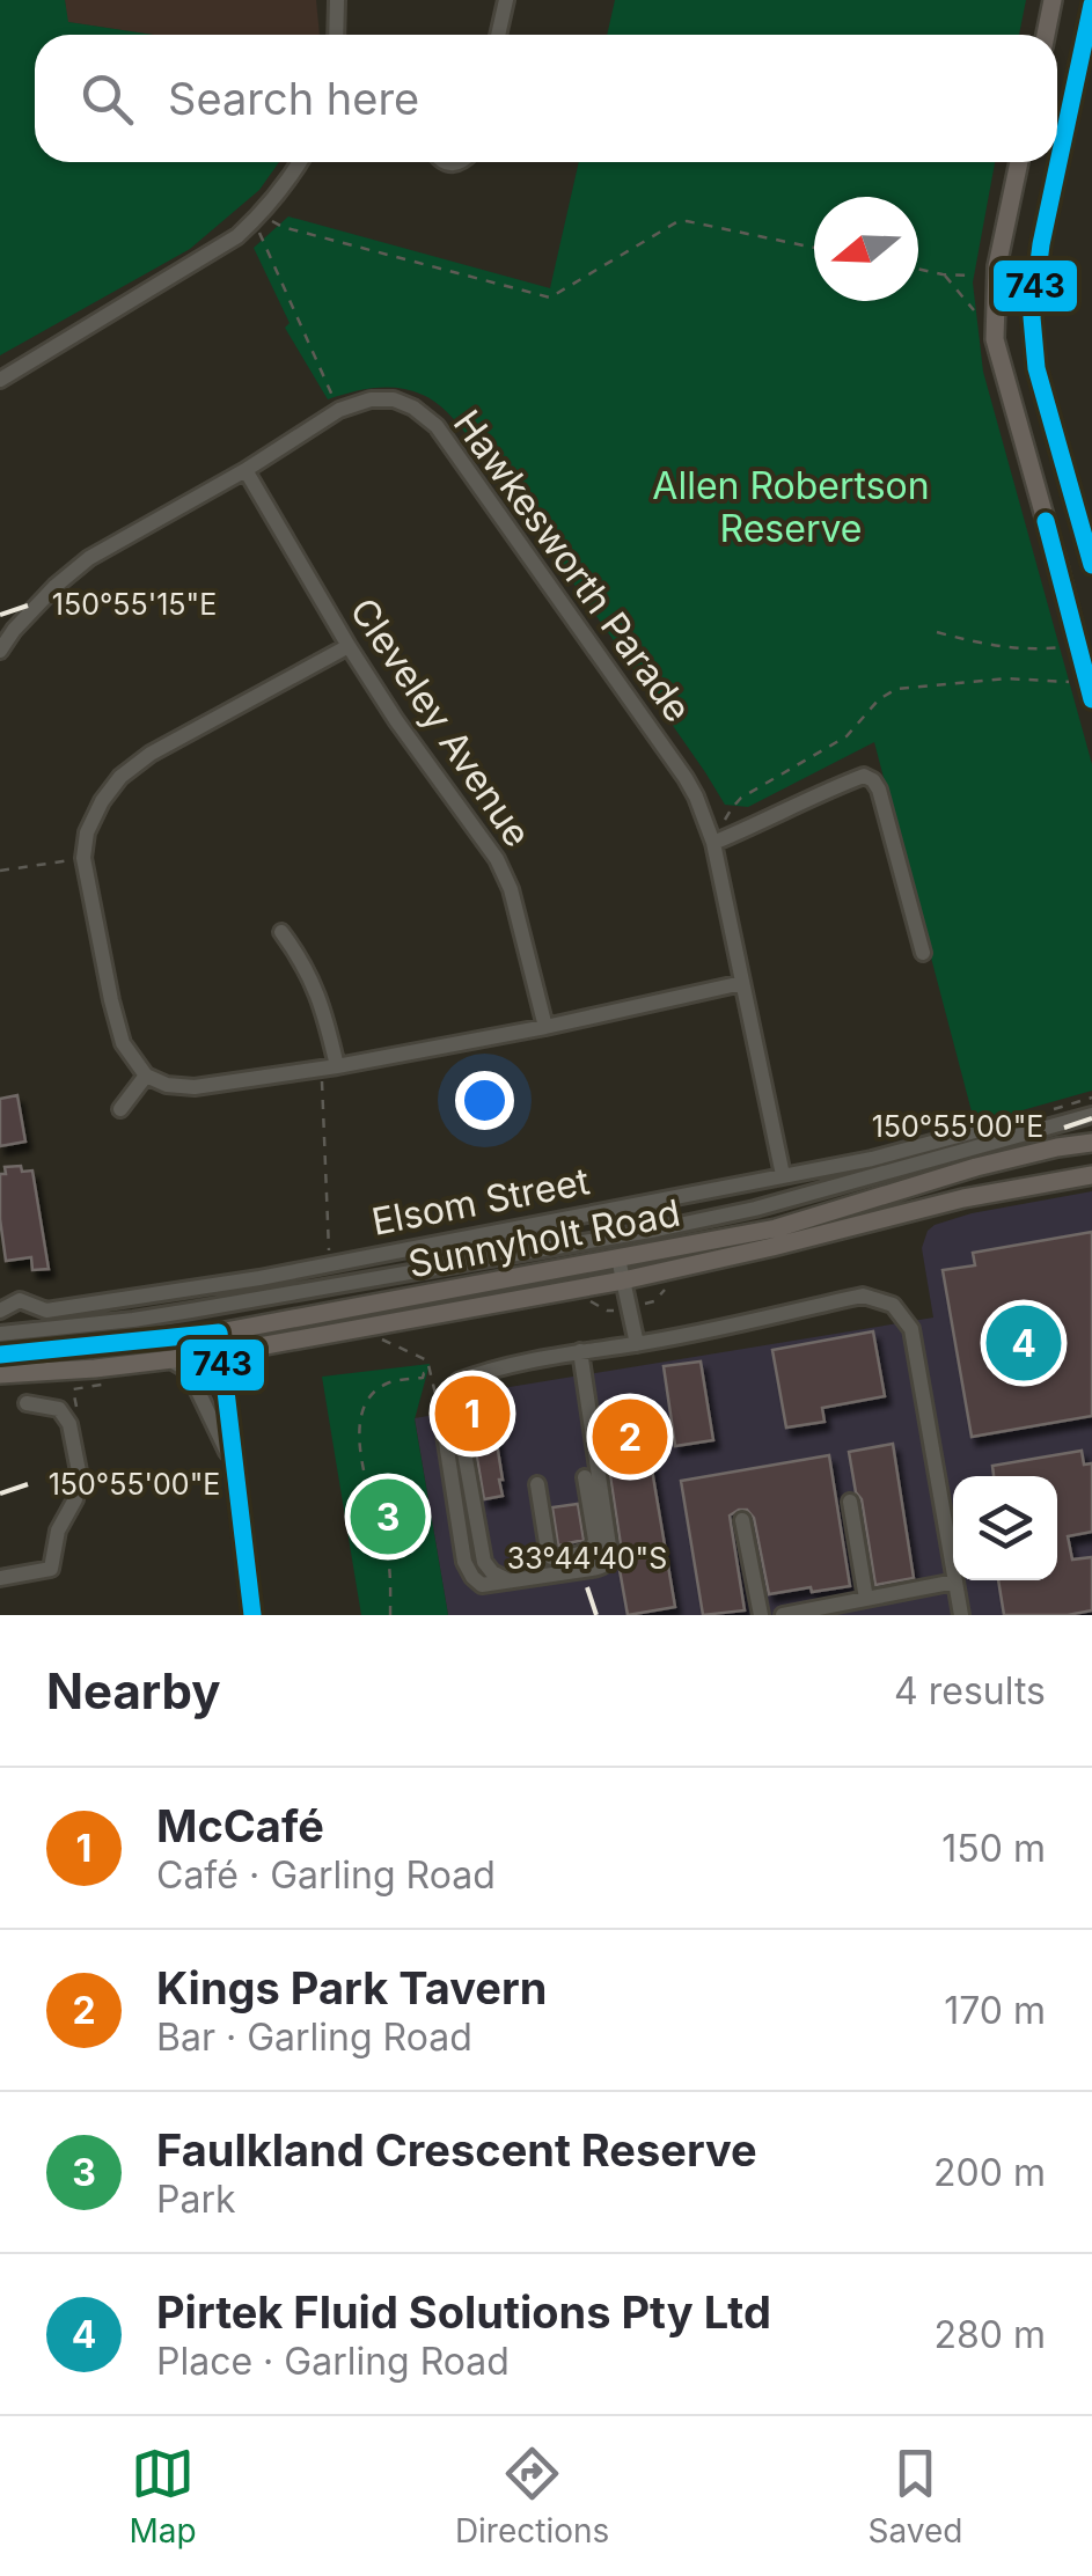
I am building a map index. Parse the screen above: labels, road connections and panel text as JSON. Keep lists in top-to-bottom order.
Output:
{
  "streets": {
    "main road": ["Sunnyholt Road"],
    "street": ["Hawkesworth Parade", "Cleveley Avenue", "Elsom Street"]
  },
  "crossings": [
    ["Hawkesworth Parade", "Cleveley Avenue"],
    ["Hawkesworth Parade", "Elsom Street"]
  ],
  "parks": ["Allen Robertson Reserve"],
  "lines": ["transit line 743"],
  "north": "left",
  "page": {
    "search": "Search here",
    "pins": [
      "4",
      "1",
      "2",
      "3"
    ],
    "heading": ["Nearby", "4 results"],
    "list": [
      {
        "mark": "1",
        "name": "McCafé",
        "note": "Café · Garling Road",
        "value": "150 m"
      },
      {
        "mark": "2",
        "name": "Kings Park Tavern",
        "note": "Bar · Garling Road",
        "value": "170 m"
      },
      {
        "mark": "3",
        "name": "Faulkland Crescent Reserve",
        "note": "Park",
        "value": "200 m"
      },
      {
        "mark": "4",
        "name": "Pirtek Fluid Solutions Pty Ltd",
        "note": "Place · Garling Road",
        "value": "280 m"
      }
    ],
    "nav": ["Map", "Directions", "Saved"]
  },
  "coordinates": ["150°55'15\"E", "150°55'00\"E", "33°44'40\"S"]
}
